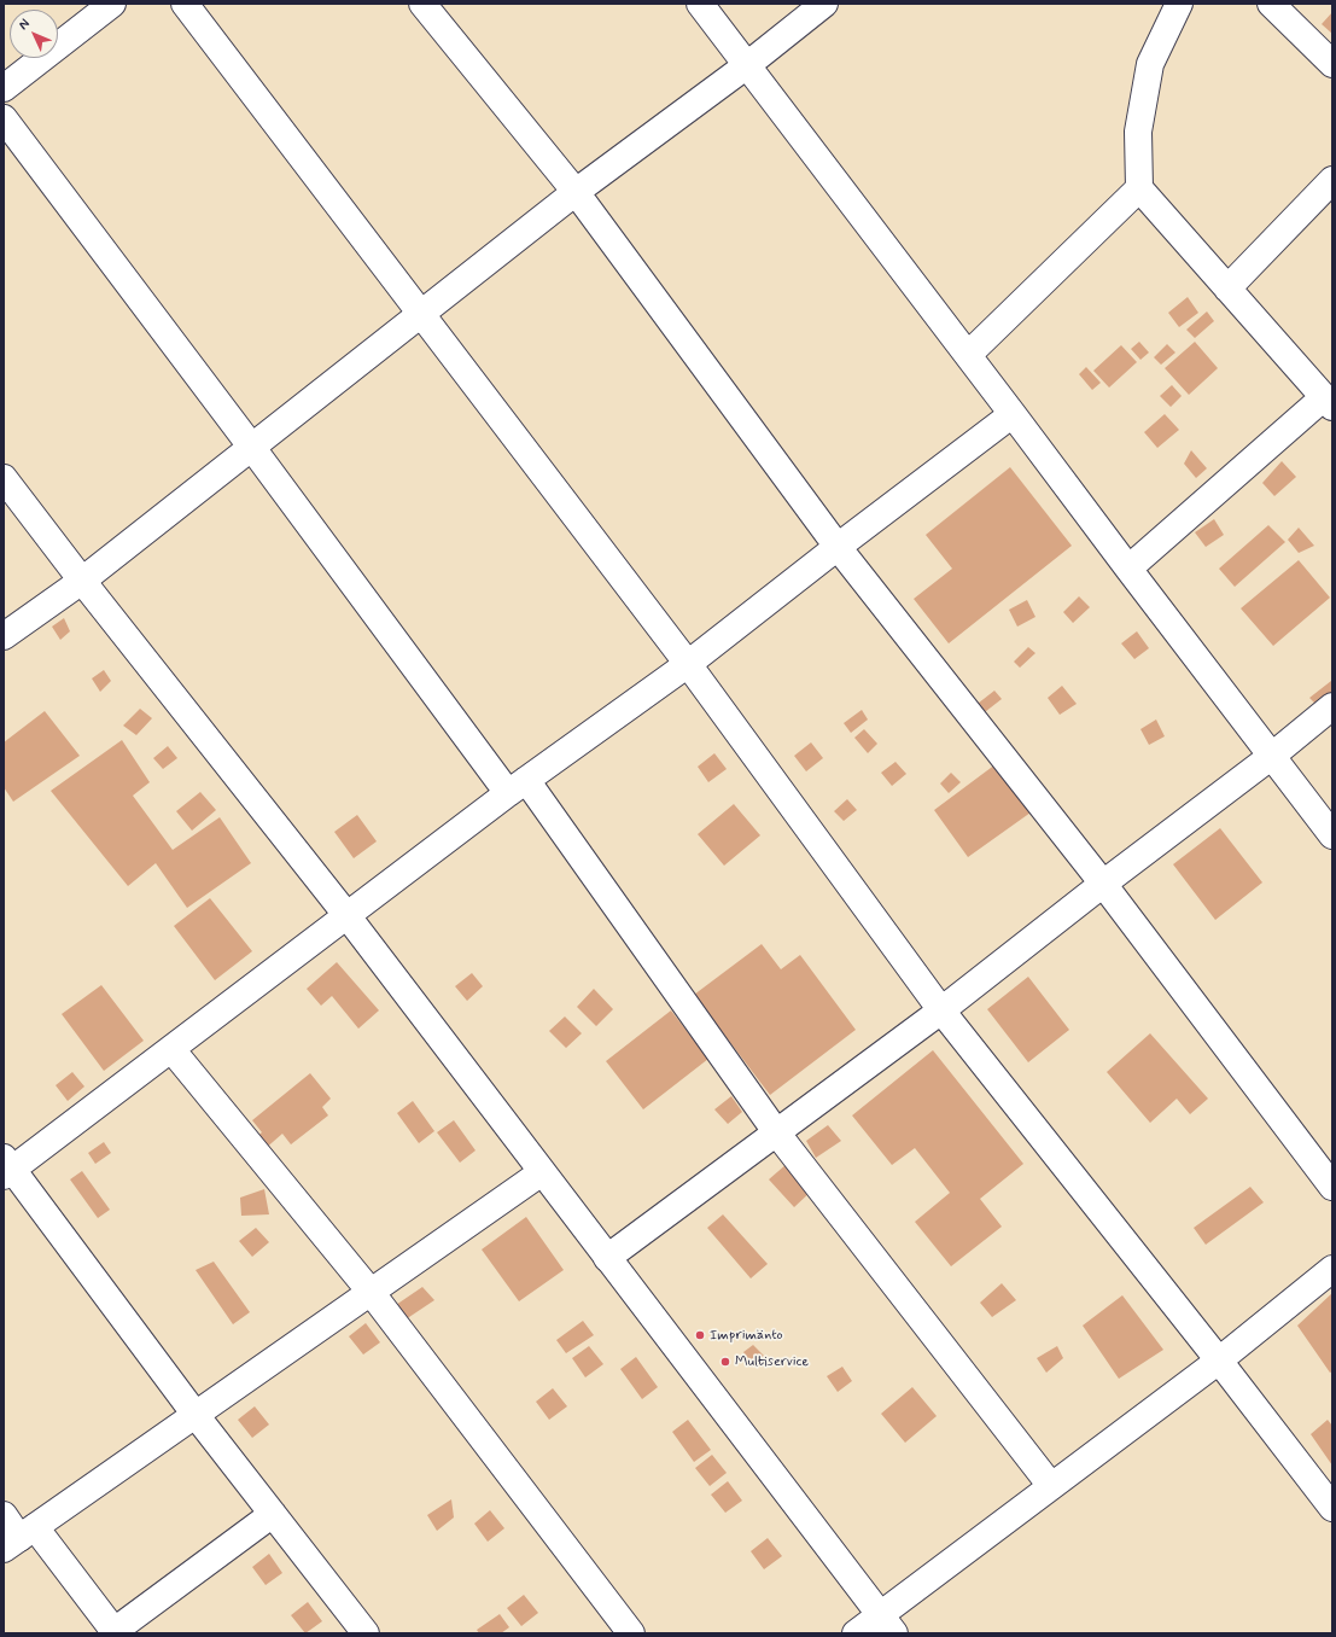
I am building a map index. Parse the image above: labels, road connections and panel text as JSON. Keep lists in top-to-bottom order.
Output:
{
  "places": ["Imprimänto", "Multiservice"],
  "north": "top left"
}
